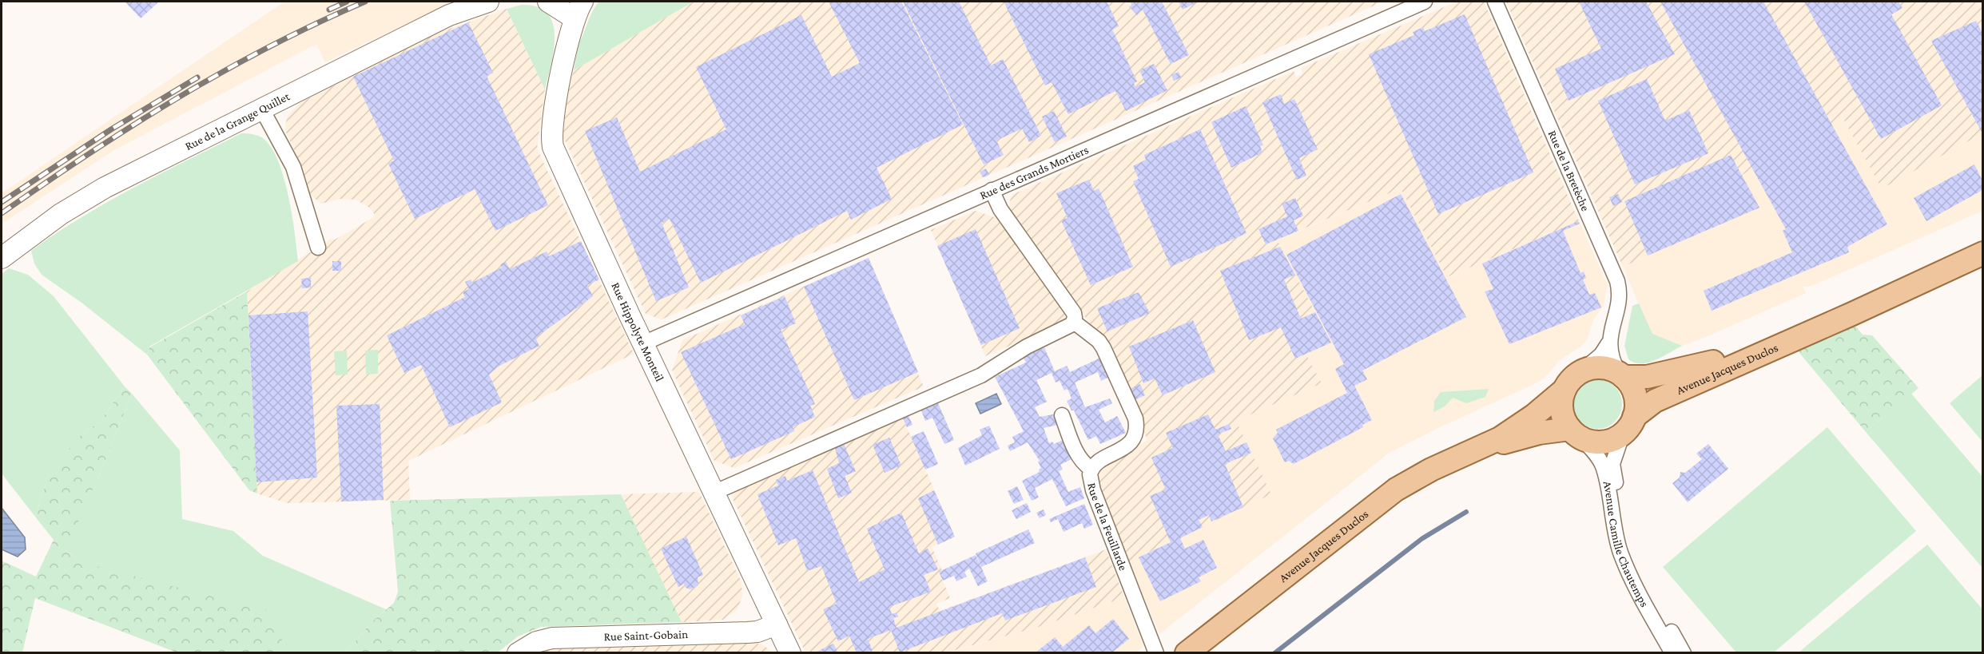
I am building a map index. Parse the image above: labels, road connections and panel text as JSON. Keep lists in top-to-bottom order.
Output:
{
  "streets": {
    "main road": ["Avenue Jacques Duclos"],
    "street": [
      "Rue de la Grange Quillet",
      "Rue de la Bretèche",
      "Rue des Grands Mortiers",
      "Rue Hippolyte Monteil",
      "Rue de la Feuillarde",
      "Avenue Camille Chautemps",
      "Rue Saint-Gobain"
    ]
  },
  "crossings": [
    ["Rue de la Bretèche", "Avenue Jacques Duclos"],
    ["Rue de la Bretèche", "Avenue Camille Chautemps"],
    ["Rue des Grands Mortiers", "Rue Hippolyte Monteil"],
    ["Rue Hippolyte Monteil", "Rue Saint-Gobain"],
    ["Avenue Jacques Duclos", "Avenue Camille Chautemps"]
  ]
}
